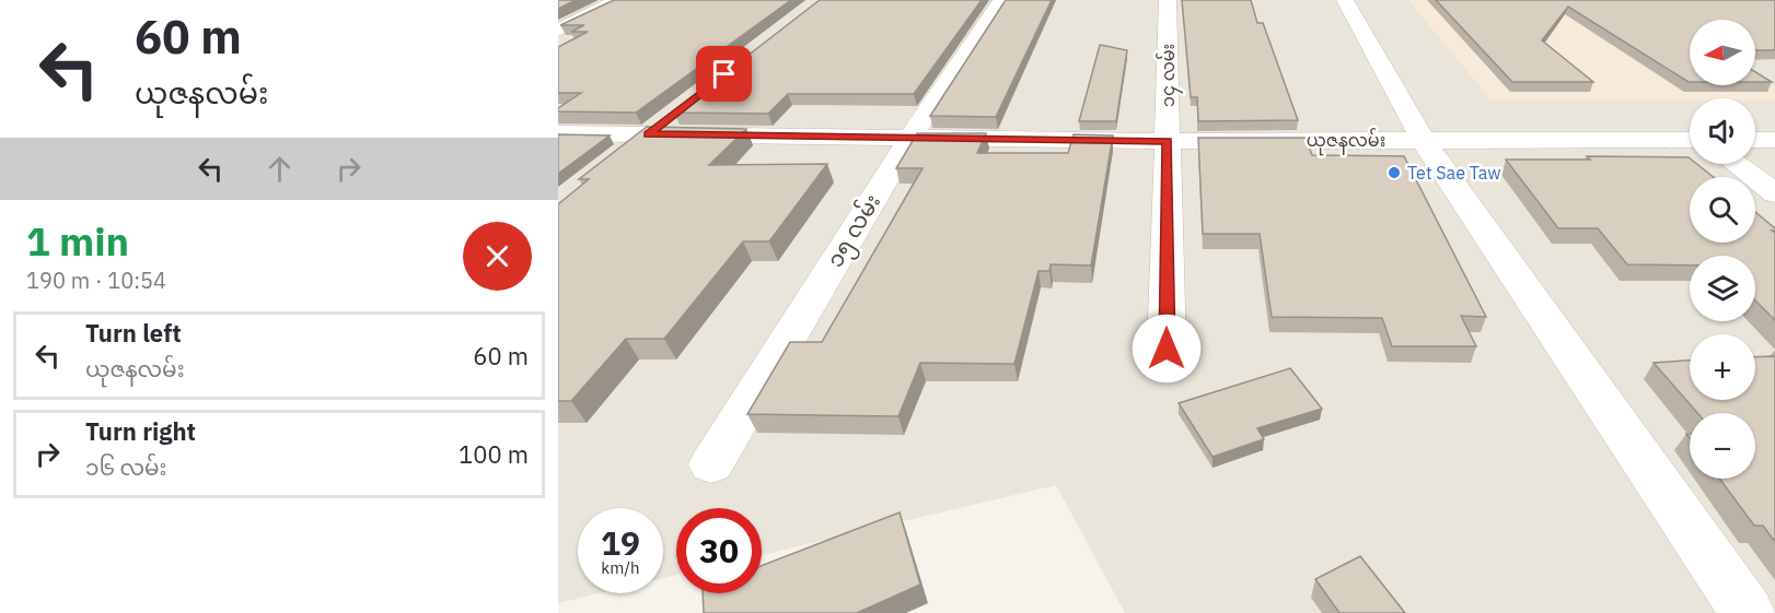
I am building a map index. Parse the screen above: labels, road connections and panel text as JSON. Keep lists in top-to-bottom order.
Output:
{
  "streets": {
    "street": ["၁၄ လမ်း", "ယုဇနလမ်း", "၁၅ လမ်း"]
  },
  "crossings": [
    ["၁၄ လမ်း", "ယုဇနလမ်း"],
    ["ယုဇနလမ်း", "၁၅ လမ်း"]
  ],
  "places": ["Tet Sae Taw"],
  "north": "left",
  "page": {
    "turn": ["60 m", "ယုဇနလမ်း"],
    "map_buttons": ["+", "−"],
    "heading": ["1 min", "190 m · 10:54"],
    "list": [
      {
        "name": "Turn left",
        "note": "ယုဇနလမ်း",
        "value": "60 m"
      },
      {
        "name": "Turn right",
        "note": "၁၆ လမ်း",
        "value": "100 m"
      }
    ],
    "speed": "19 km/h",
    "limit": "30"
  }
}
